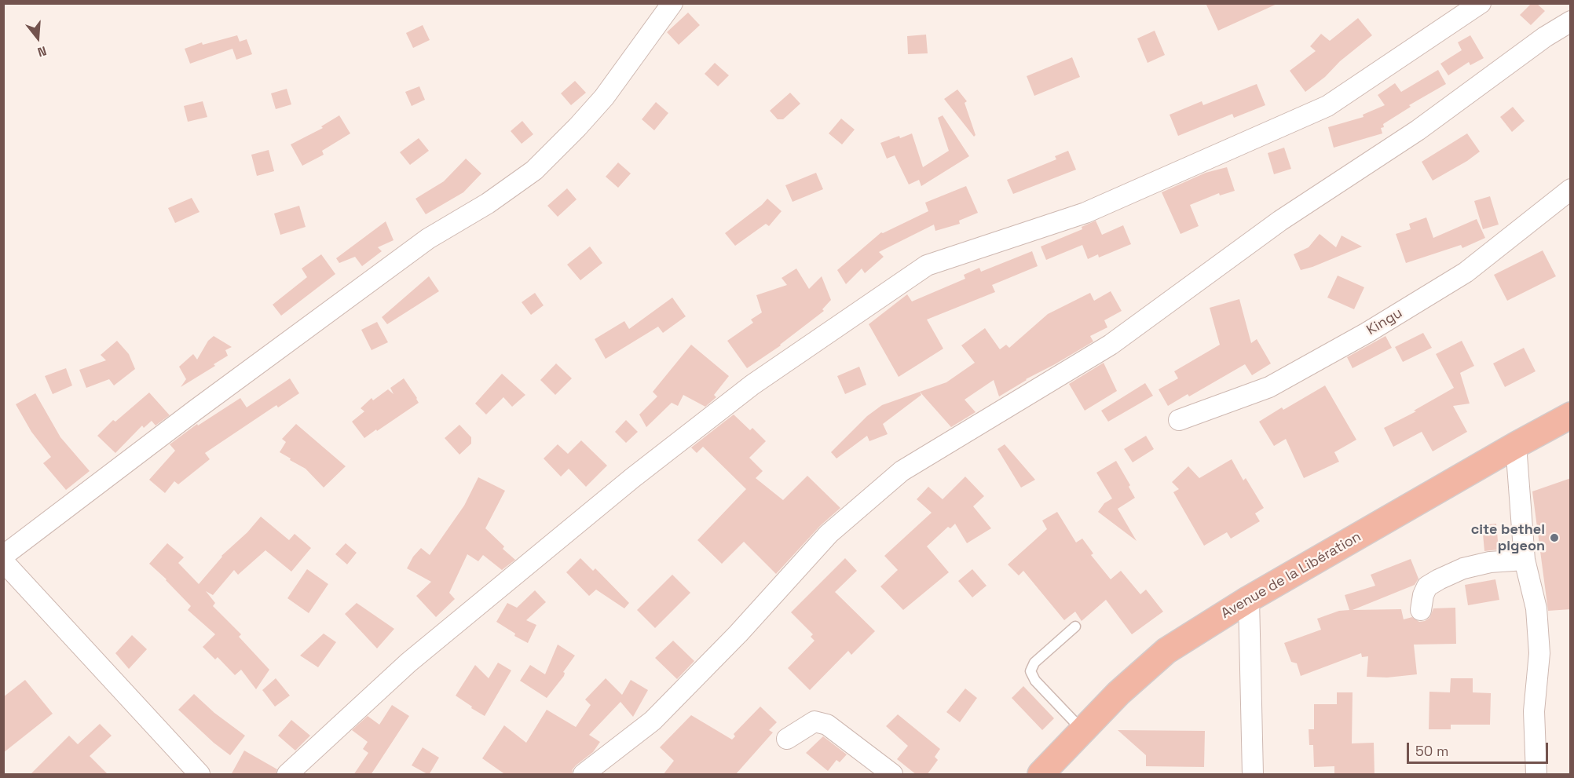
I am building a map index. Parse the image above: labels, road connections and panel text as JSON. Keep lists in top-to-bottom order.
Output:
{
  "streets": {
    "highway": ["Avenue de la Libération"],
    "street": ["Kingu"]
  },
  "places": ["cite bethel pigeon"],
  "scale_bar": "50 m",
  "north": "bottom"
}
